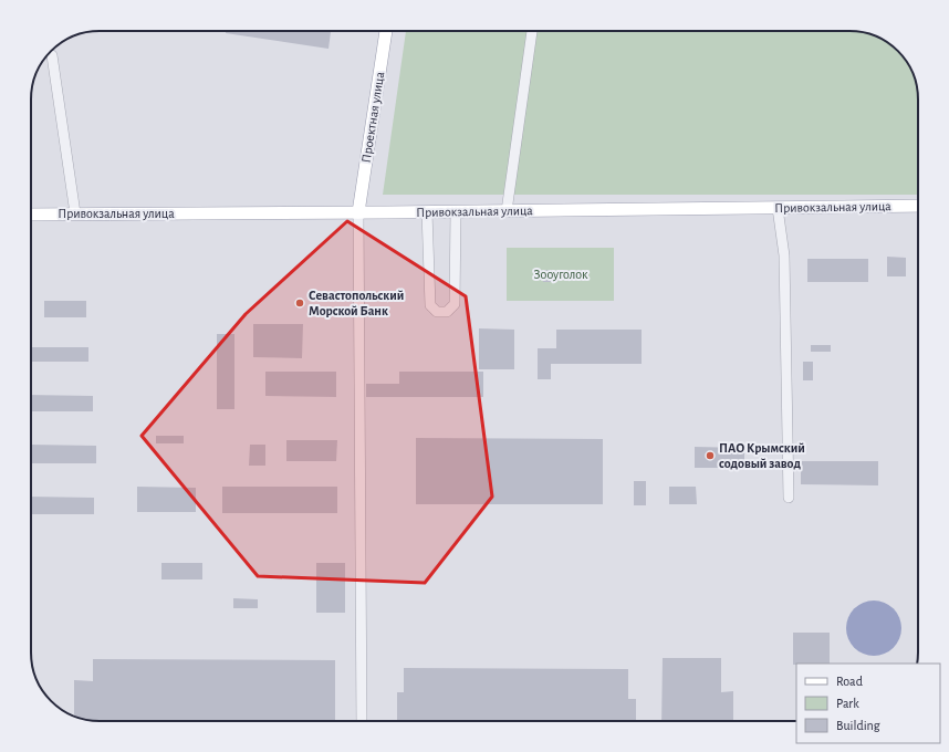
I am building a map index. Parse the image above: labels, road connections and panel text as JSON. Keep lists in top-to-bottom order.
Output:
{
  "streets": {
    "main road": ["Проектная улица", "Привокзальная улица"]
  },
  "crossings": [
    ["Проектная улица", "Привокзальная улица"]
  ],
  "parks": ["Зооуголок"],
  "places": ["Севастопольский Морской Банк", "ПАО Крымский содовый завод"],
  "legend": ["Road", "Park", "Building"]
}
